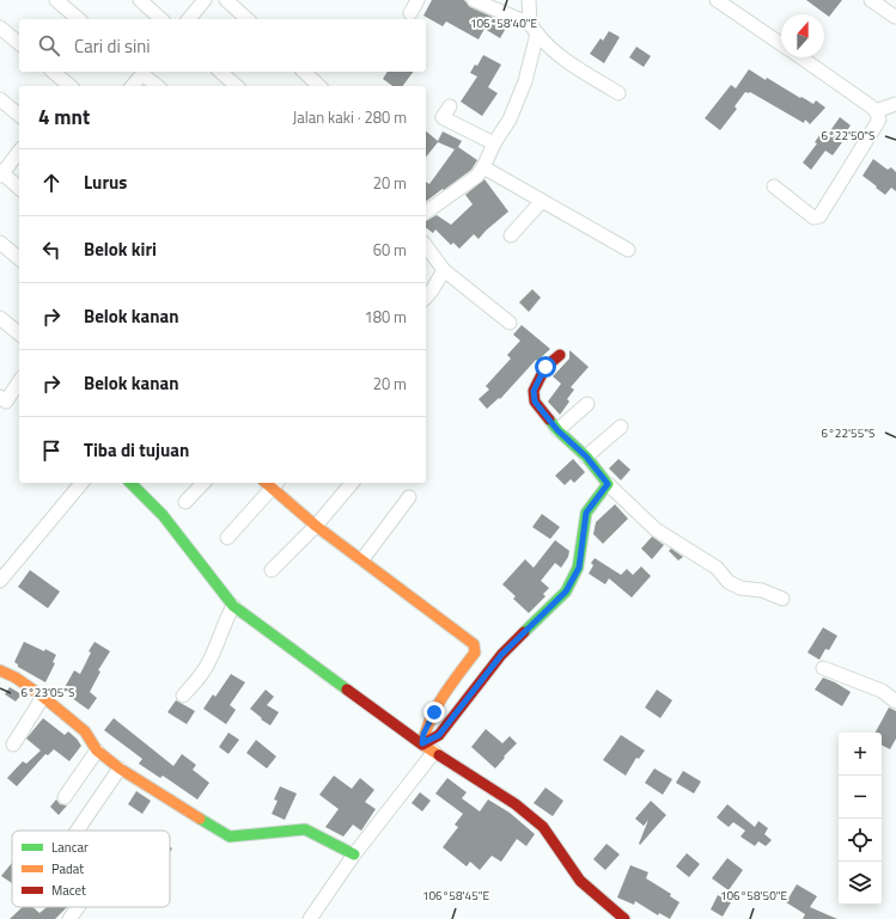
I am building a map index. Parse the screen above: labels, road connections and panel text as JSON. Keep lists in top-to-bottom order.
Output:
{
  "legend": ["Lancar", "Padat", "Macet"],
  "north": "top",
  "page": {
    "search": "Cari di sini",
    "heading": ["4 mnt", "Jalan kaki · 280 m"],
    "list": [
      ["Lurus", "20 m"],
      ["Belok kiri", "60 m"],
      ["Belok kanan", "180 m"],
      ["Belok kanan", "20 m"],
      "Tiba di tujuan"
    ],
    "map_buttons": ["+", "−"]
  },
  "coordinates": [
    "106°58'40\"E",
    "6°22'50\"S",
    "6°22'55\"S",
    "6°23'05\"S",
    "106°58'45\"E",
    "106°58'50\"E"
  ]
}
